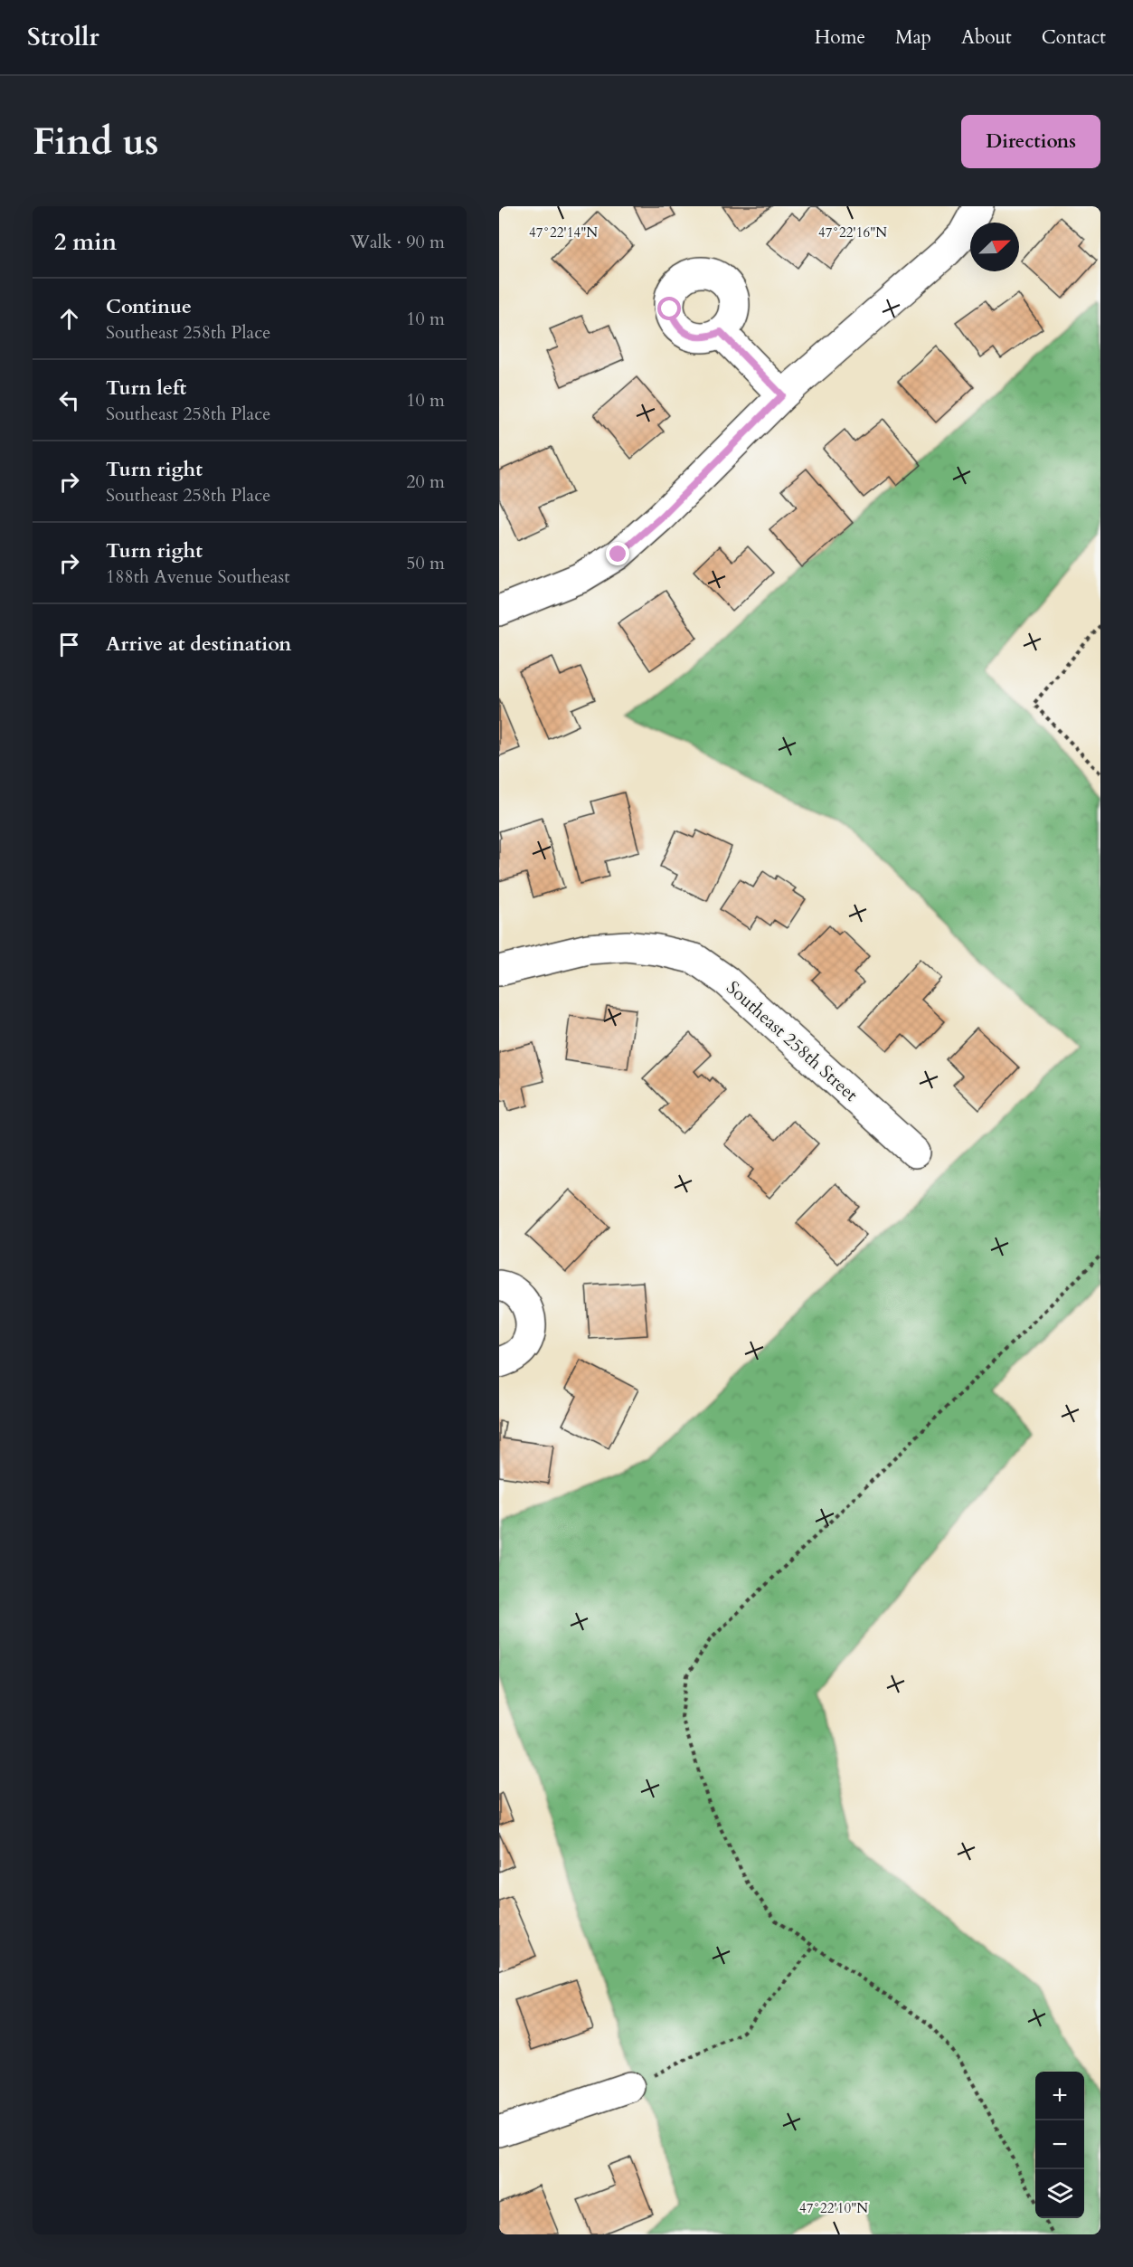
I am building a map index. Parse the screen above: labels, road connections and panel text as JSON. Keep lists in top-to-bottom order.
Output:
{
  "streets": {
    "street": ["Southeast 258th Street"]
  },
  "north": "top right",
  "page": {
    "header": "Strollr",
    "nav": [
      "Home",
      "Map",
      "About",
      "Contact"
    ],
    "buttons": "Directions",
    "title": "Find us",
    "heading": ["2 min", "Walk · 90 m"],
    "list": [
      ["Continue", "Southeast 258th Place", "10 m"],
      ["Turn left", "Southeast 258th Place", "10 m"],
      ["Turn right", "Southeast 258th Place", "20 m"],
      ["Turn right", "188th Avenue Southeast", "50 m"],
      "Arrive at destination"
    ],
    "map_buttons": ["+", "−"]
  },
  "coordinates": ["47°22'14\"N", "47°22'16\"N", "47°22'10\"N"]
}
